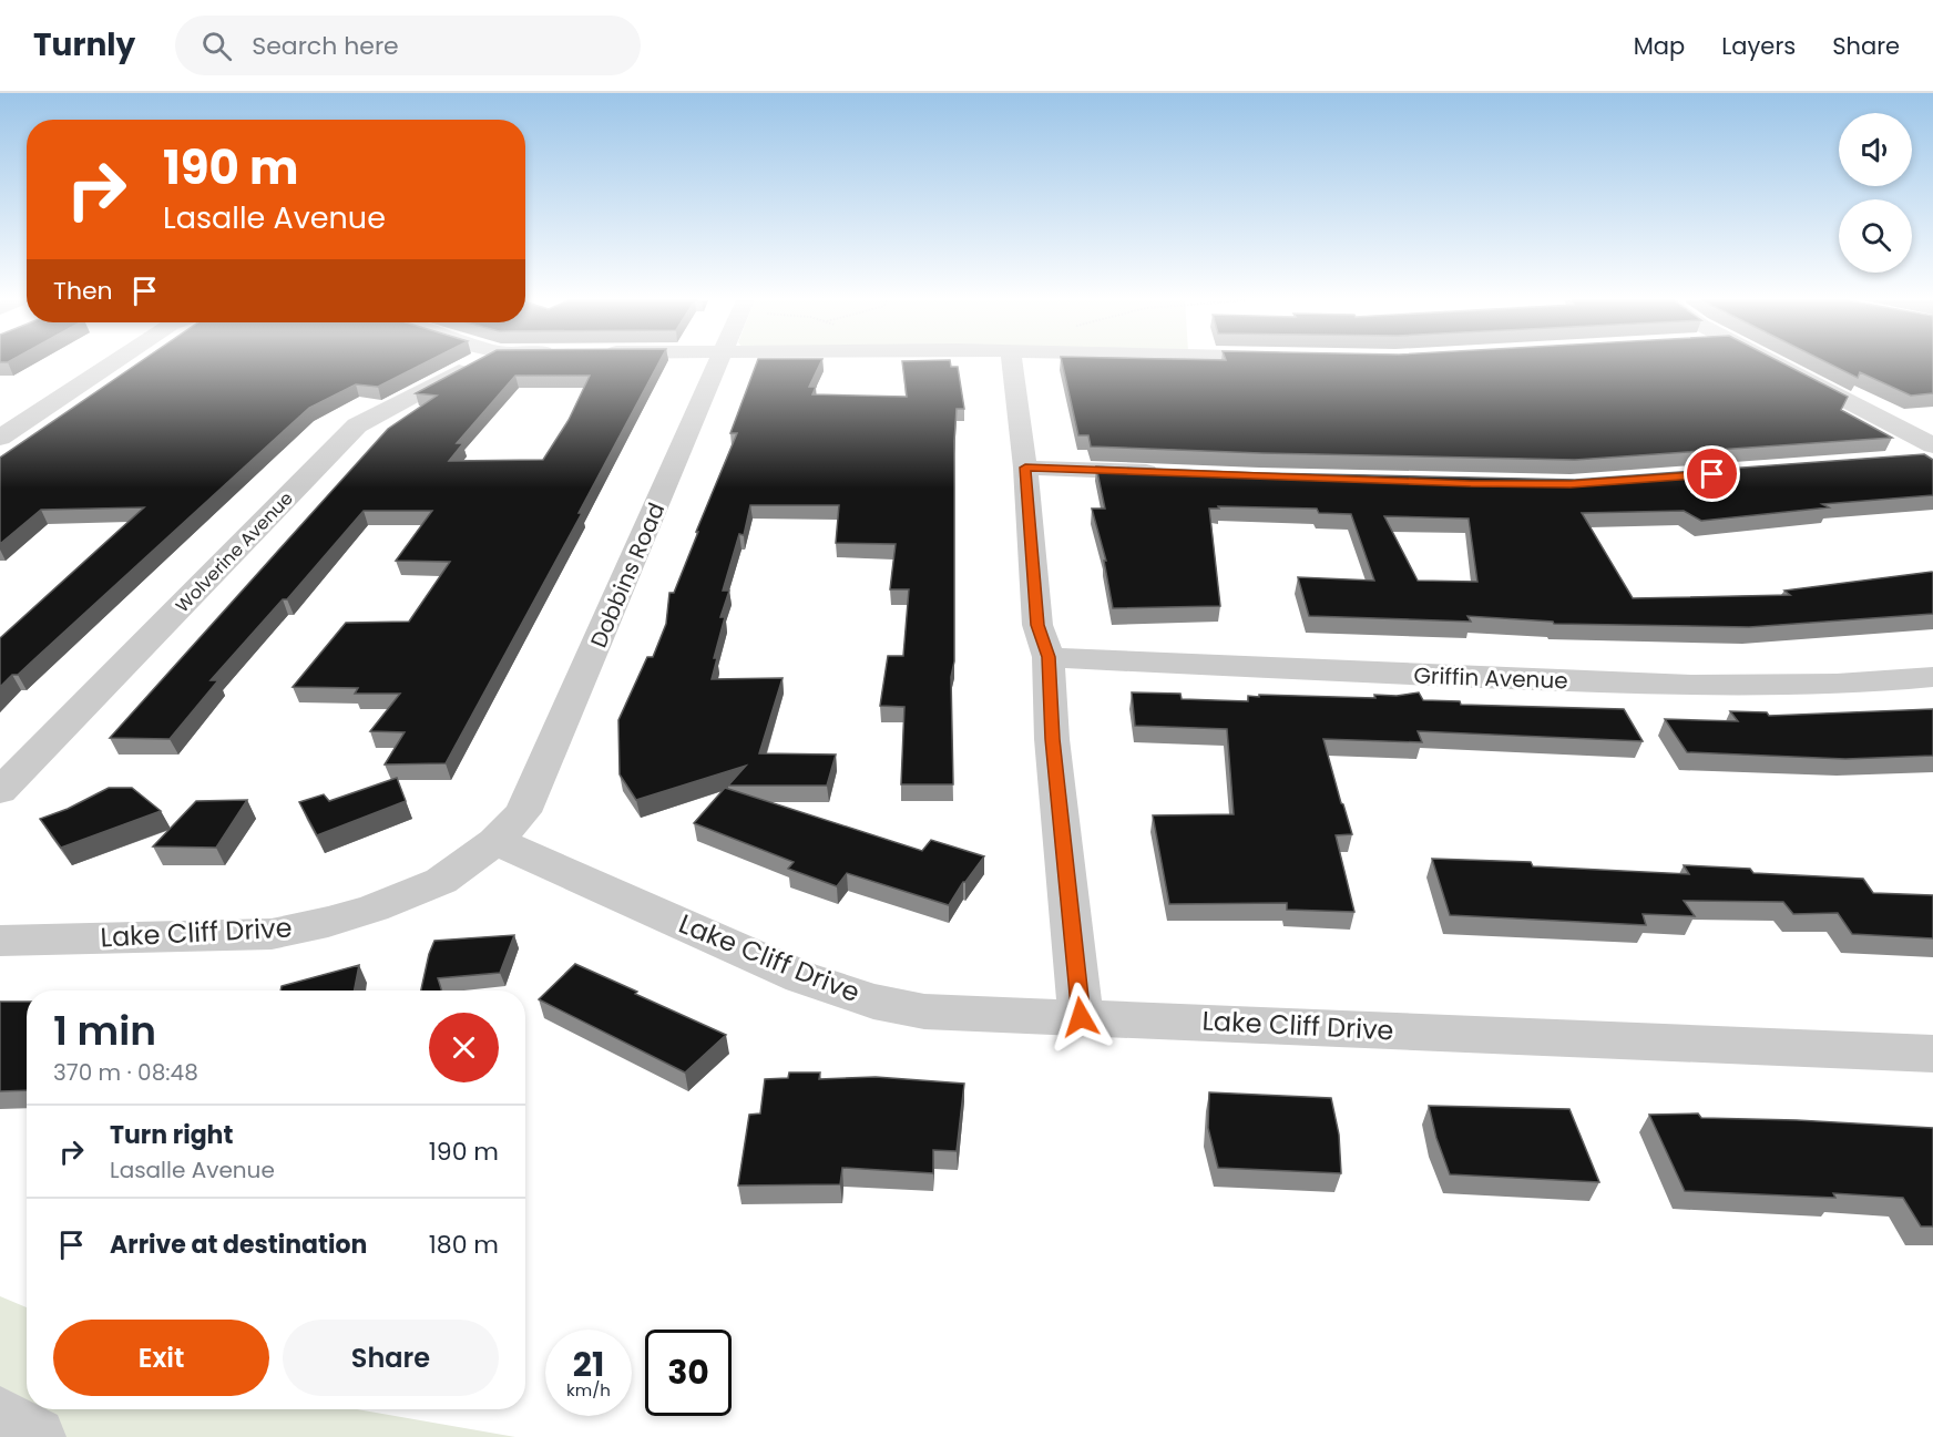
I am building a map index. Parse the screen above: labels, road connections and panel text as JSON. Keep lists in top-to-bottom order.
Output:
{
  "streets": {
    "street": [
      "Wolverine Avenue",
      "Dobbins Road",
      "Griffin Avenue",
      "Lake Cliff Drive"
    ]
  },
  "crossings": [
    ["Dobbins Road", "Lake Cliff Drive"]
  ],
  "page": {
    "header": "Turnly",
    "search": "Search here",
    "nav": ["Map", "Layers", "Share"],
    "turn": ["190 m", "Lasalle Avenue"],
    "then": "Then",
    "heading": ["1 min", "370 m · 08:48"],
    "list": [
      {
        "name": "Turn right",
        "note": "Lasalle Avenue",
        "value": "190 m"
      },
      {
        "name": "Arrive at destination",
        "value": "180 m"
      }
    ],
    "buttons": ["Exit", "Share"],
    "speed": "21 km/h",
    "limit": "30"
  }
}
